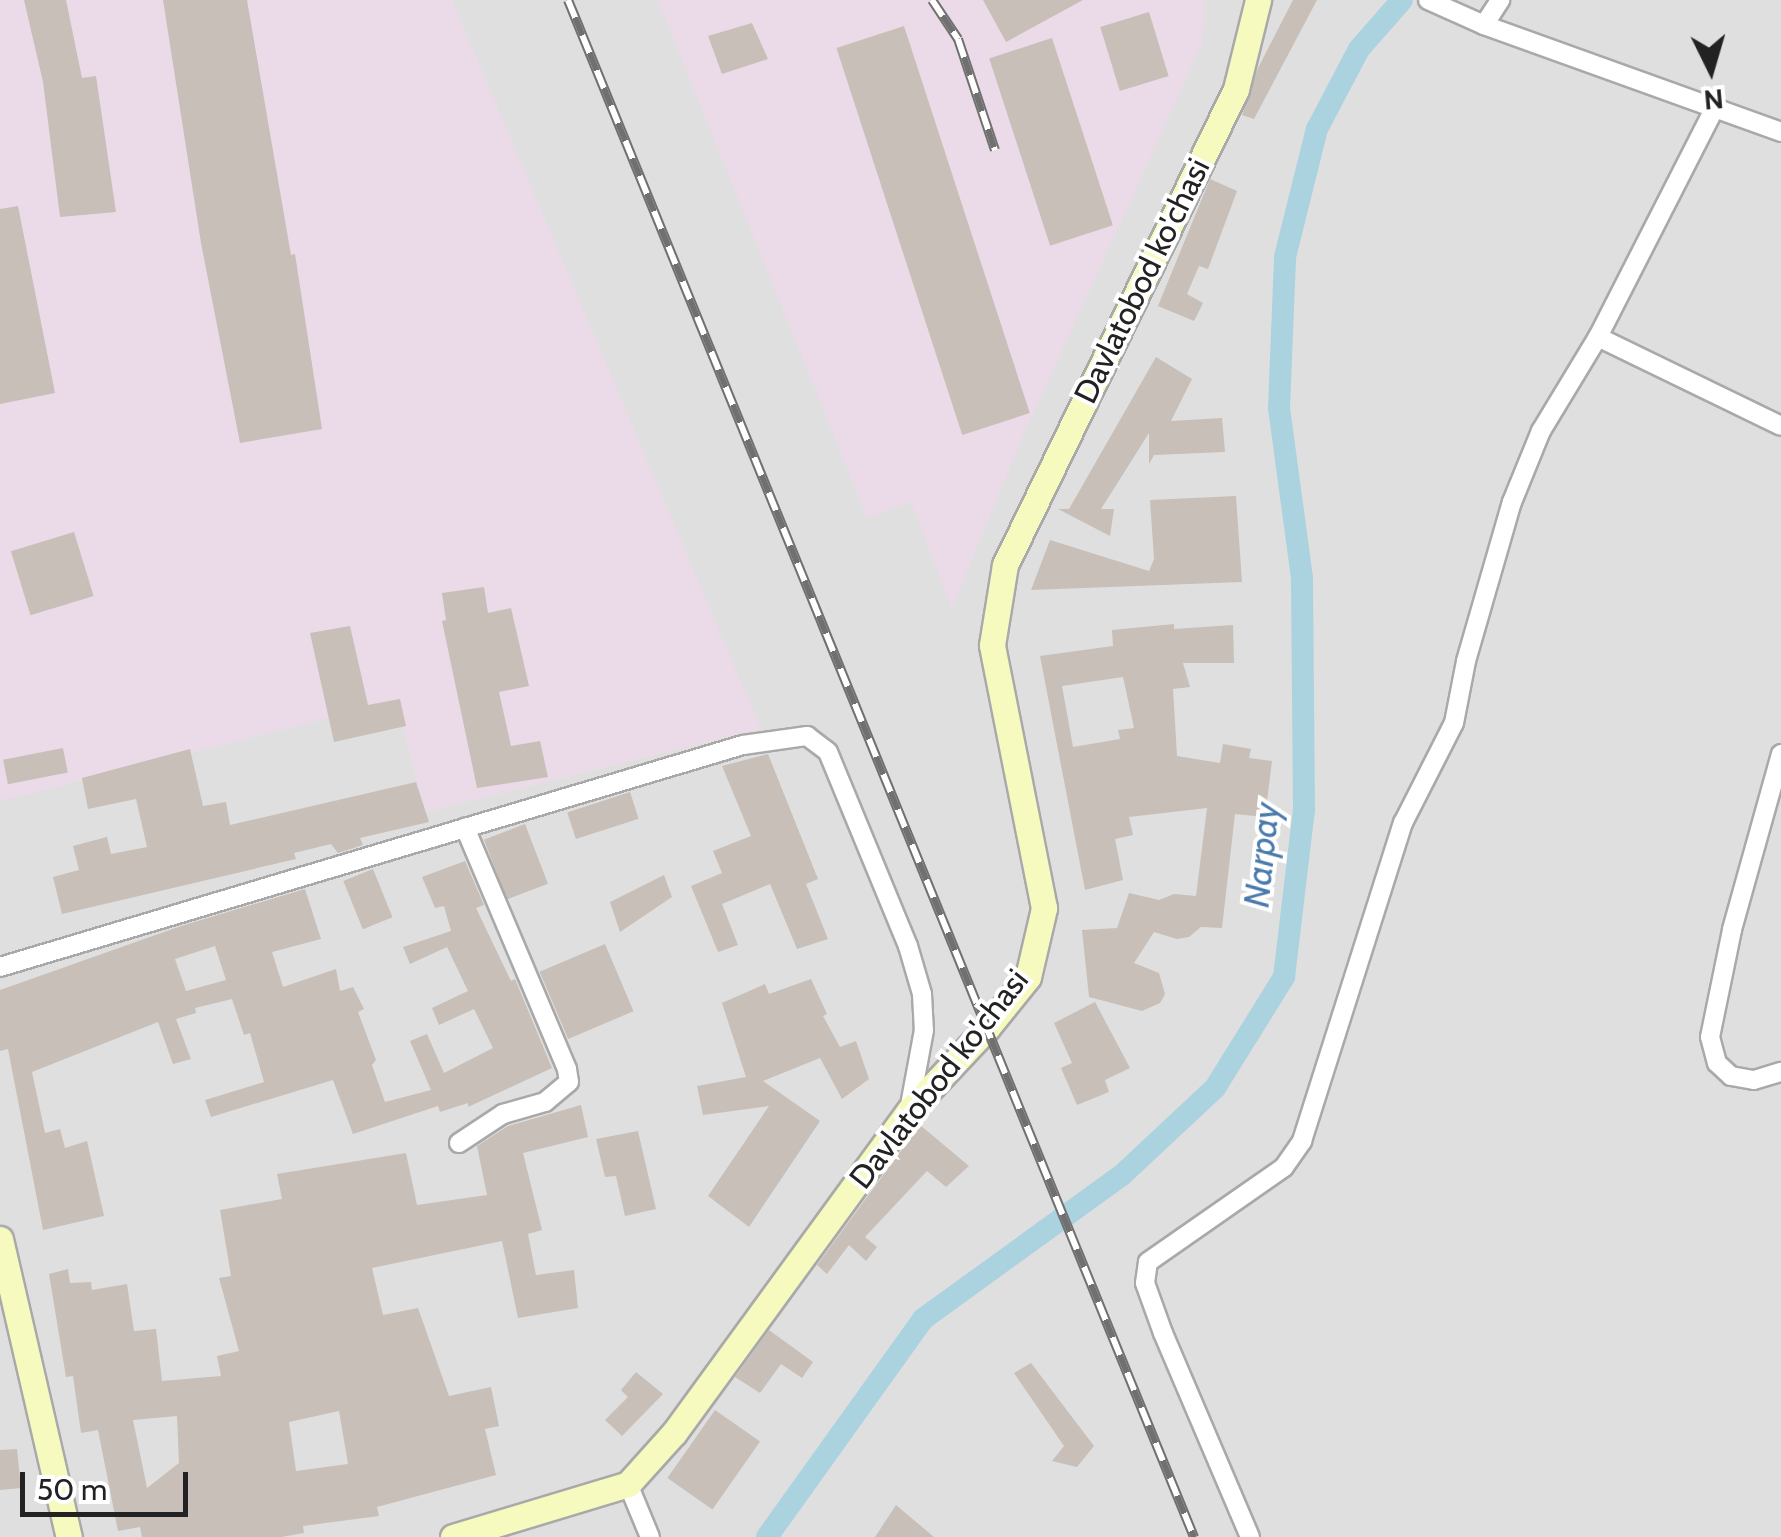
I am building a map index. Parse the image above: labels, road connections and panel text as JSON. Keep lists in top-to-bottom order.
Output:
{
  "streets": {
    "street": ["Davlatobod ko'chasi"]
  },
  "water": ["Narpay"],
  "scale_bar": "50 m",
  "north": "bottom"
}
